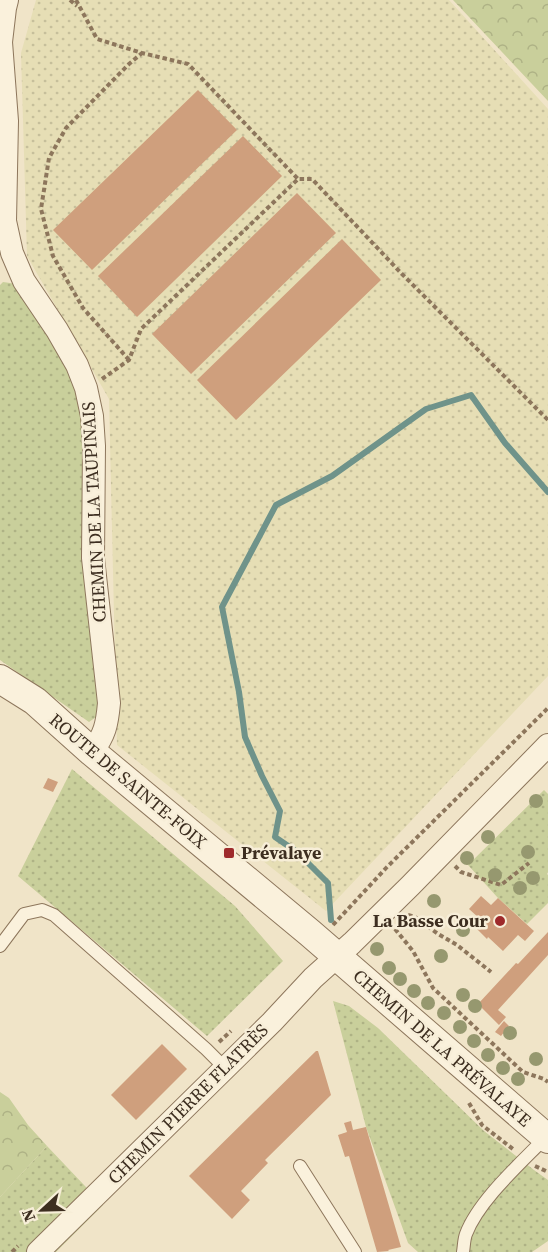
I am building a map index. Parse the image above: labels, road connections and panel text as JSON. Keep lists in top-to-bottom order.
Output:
{
  "streets": {
    "street": [
      "CHEMIN DE LA TAUPINAIS",
      "ROUTE DE SAINTE-FOIX",
      "CHEMIN DE LA PRÉVALAYE",
      "CHEMIN PIERRE FLATRÈS"
    ]
  },
  "crossings": [
    ["CHEMIN DE LA TAUPINAIS", "ROUTE DE SAINTE-FOIX"],
    ["ROUTE DE SAINTE-FOIX", "CHEMIN DE LA PRÉVALAYE"],
    ["ROUTE DE SAINTE-FOIX", "CHEMIN PIERRE FLATRÈS"],
    ["CHEMIN DE LA PRÉVALAYE", "CHEMIN PIERRE FLATRÈS"]
  ],
  "places": {
    "transit": ["Prévalaye"],
    "other": ["La Basse Cour"]
  },
  "north": "left"
}
